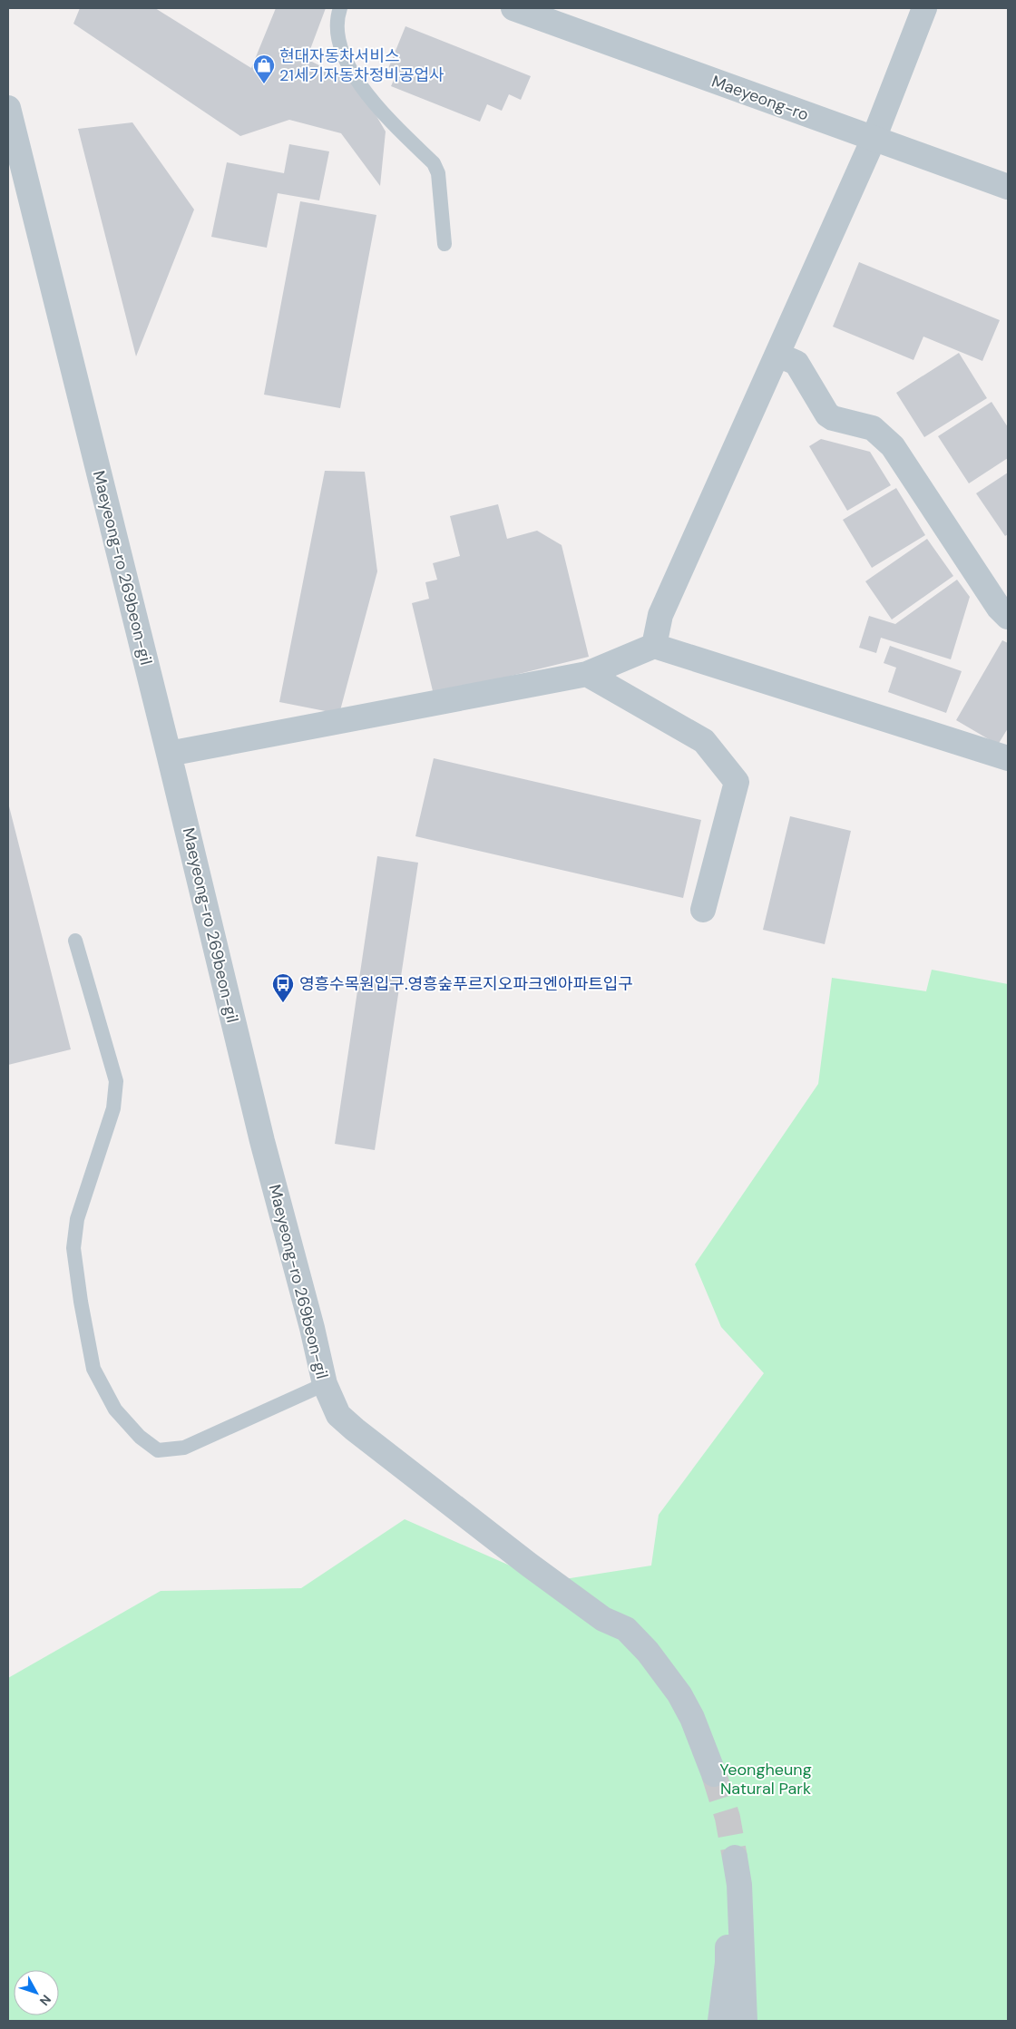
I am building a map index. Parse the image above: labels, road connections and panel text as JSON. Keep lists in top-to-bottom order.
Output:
{
  "streets": {
    "street": ["Maeyeong-ro", "Maeyeong-ro 269beon-gil"]
  },
  "parks": ["Yeongheung Natural Park"],
  "places": {
    "shop": ["현대자동차서비스 21세기자동차정비공업사"],
    "bus stop": ["영흥수목원입구.영흥숲푸르지오파크엔아파트입구"]
  },
  "north": "bottom right"
}
